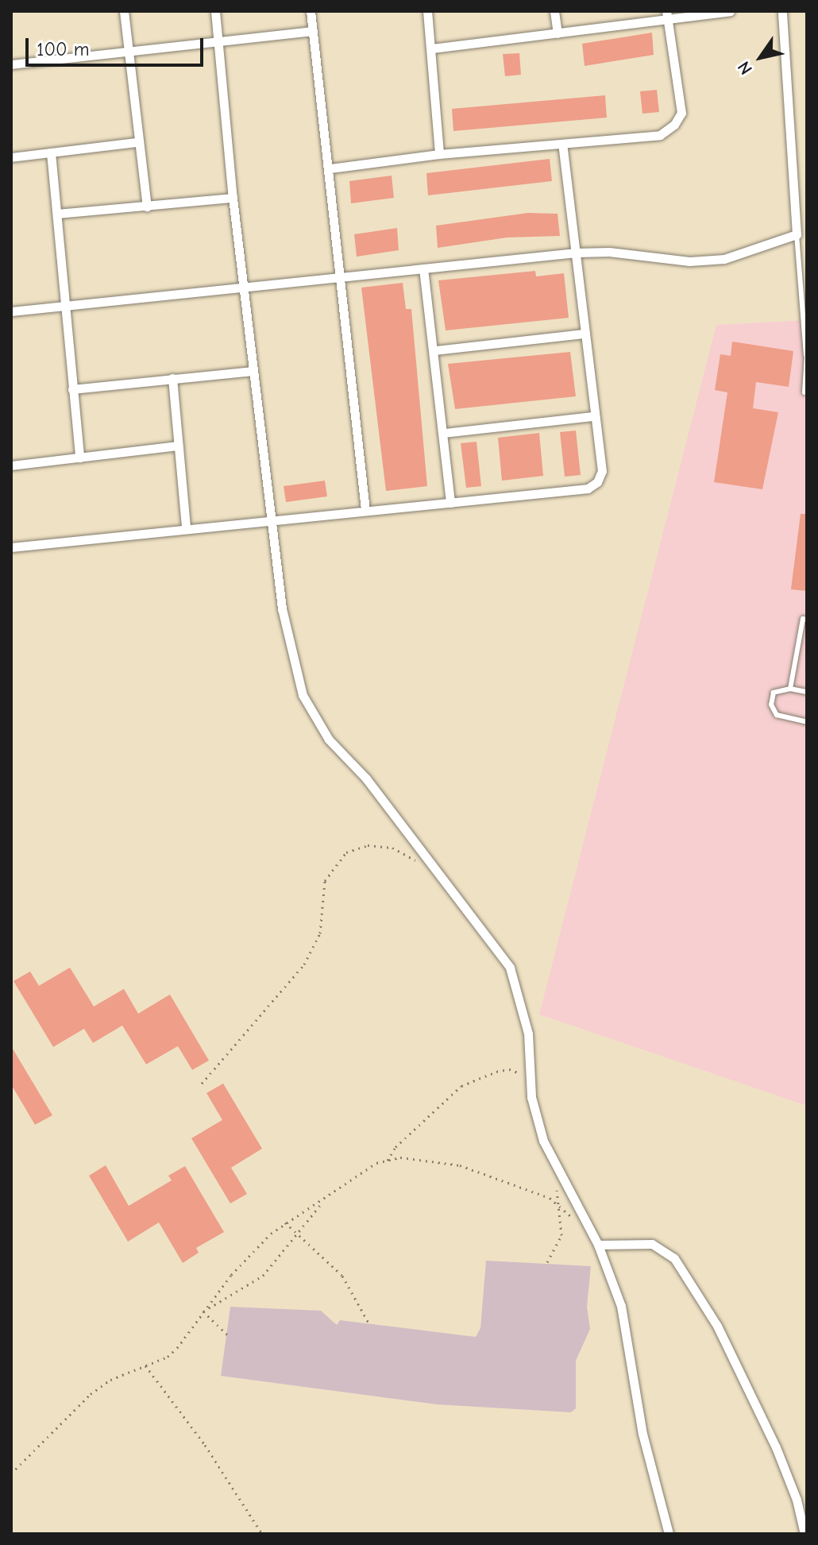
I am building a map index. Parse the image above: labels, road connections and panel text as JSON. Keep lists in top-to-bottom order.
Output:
{
  "scale_bar": "100 m",
  "north": "bottom left"
}
